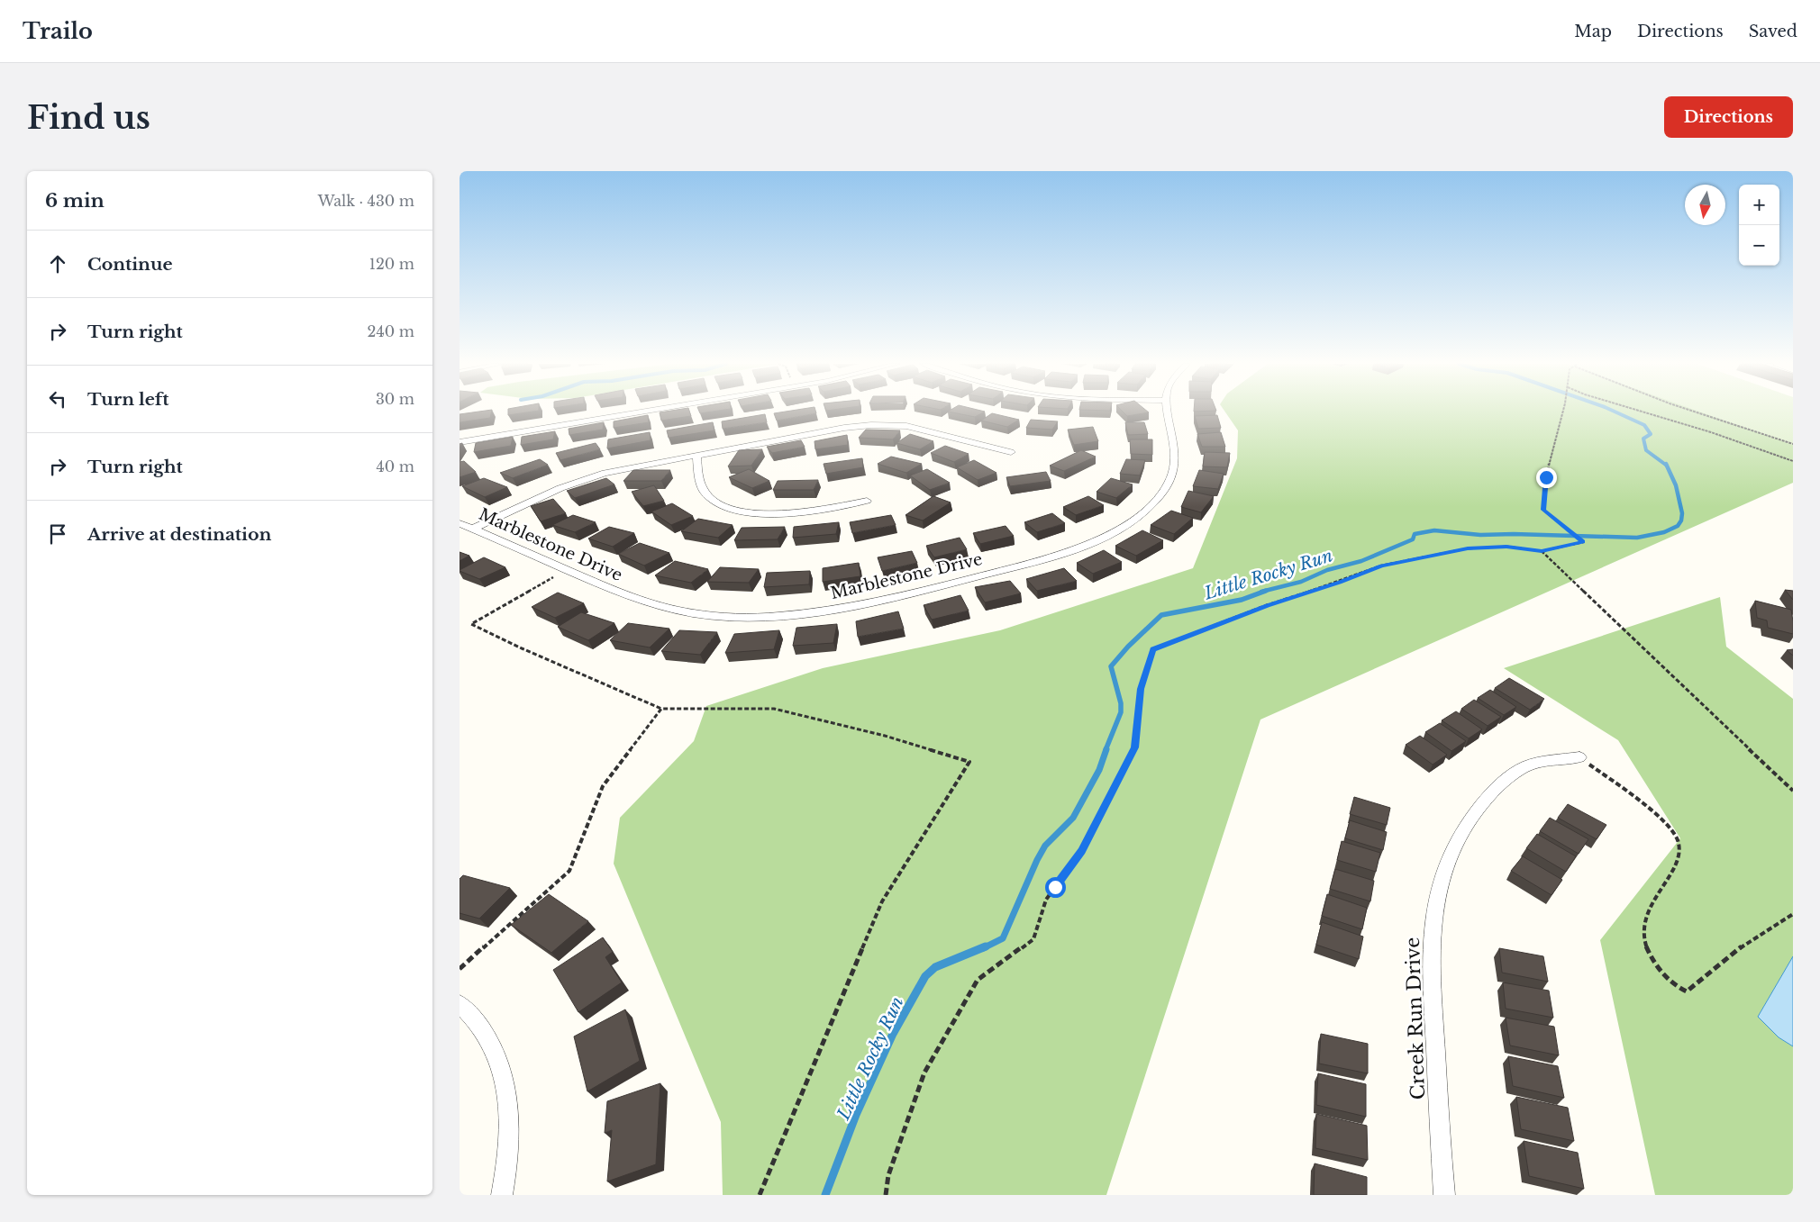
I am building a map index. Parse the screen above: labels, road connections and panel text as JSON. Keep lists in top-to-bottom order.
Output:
{
  "streets": {
    "street": ["Marblestone Drive", "Creek Run Drive"]
  },
  "water": ["Little Rocky Run"],
  "north": "bottom",
  "page": {
    "header": "Trailo",
    "nav": ["Map", "Directions", "Saved"],
    "buttons": "Directions",
    "title": "Find us",
    "heading": ["6 min", "Walk · 430 m"],
    "map_buttons": ["+", "−"],
    "list": [
      ["Continue", "120 m"],
      ["Turn right", "240 m"],
      ["Turn left", "30 m"],
      ["Turn right", "40 m"],
      "Arrive at destination"
    ]
  }
}
